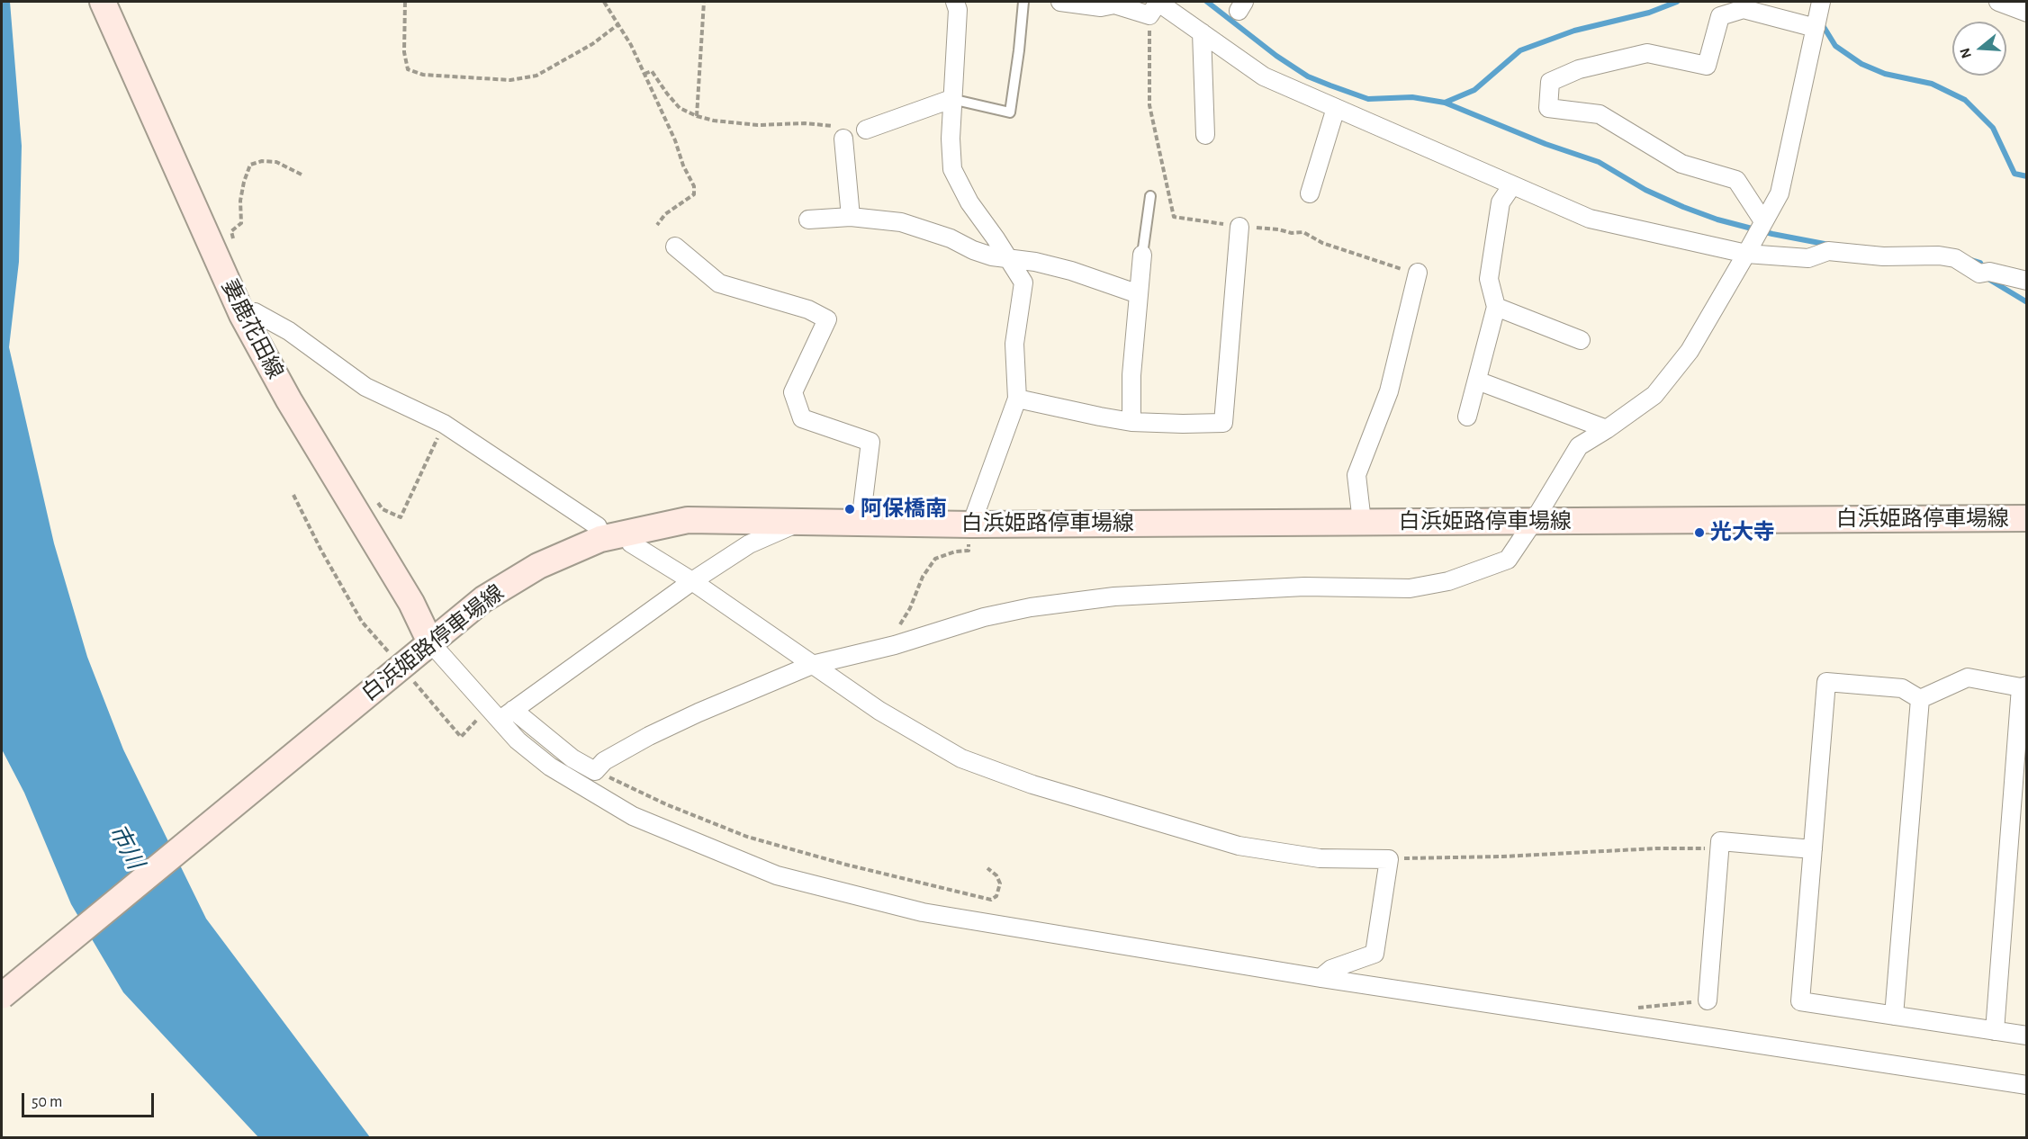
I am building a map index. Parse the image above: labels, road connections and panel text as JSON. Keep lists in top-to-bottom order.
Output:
{
  "streets": {
    "main road": ["妻鹿花田線", "白浜姫路停車場線"]
  },
  "crossings": [
    ["妻鹿花田線", "白浜姫路停車場線"]
  ],
  "water": ["市川"],
  "places": ["阿保橋南", "光大寺"],
  "scale_bar": "50 m",
  "north": "left"
}
